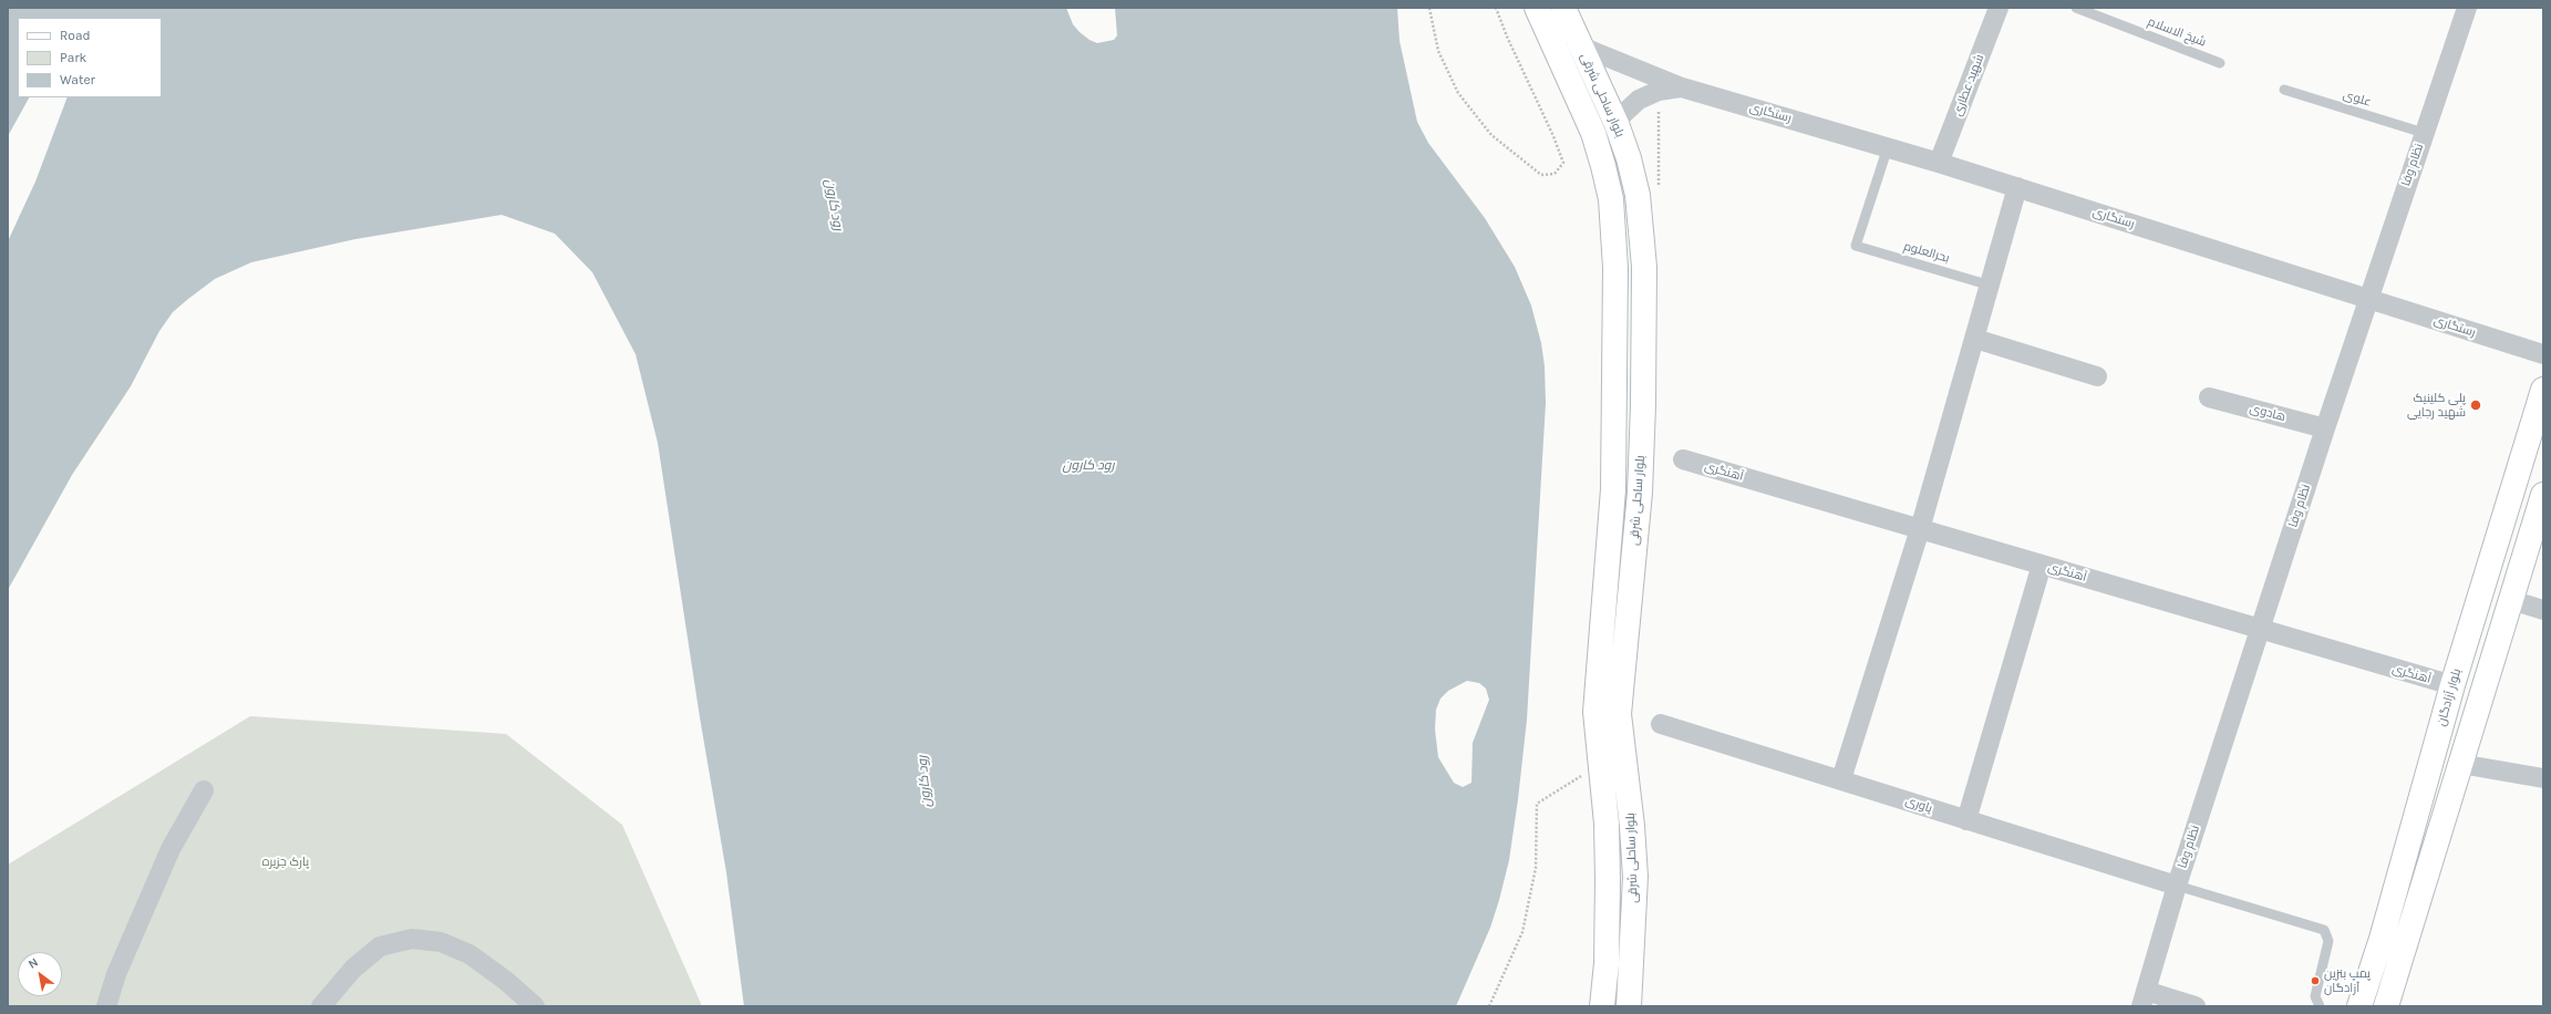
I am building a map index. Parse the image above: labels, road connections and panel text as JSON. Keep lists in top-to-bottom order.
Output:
{
  "streets": {
    "main road": ["بلوار ساحلی شرقی", "بلوار آزادگان"],
    "street": [
      "شهید عطاری",
      "رستگاری",
      "نظام وفا",
      "هادوی",
      "آهنگری",
      "یاوری"
    ],
    "lane": ["شیخ الاسلام", "علوی", "بحرالعلوم"]
  },
  "crossings": [
    ["شهید عطاری", "رستگاری"],
    ["بلوار ساحلی شرقی", "رستگاری"],
    ["علوی", "نظام وفا"],
    ["رستگاری", "نظام وفا"],
    ["رستگاری", "بحرالعلوم"],
    ["نظام وفا", "هادوی"],
    ["نظام وفا", "آهنگری"],
    ["نظام وفا", "یاوری"],
    ["آهنگری", "بلوار آزادگان"]
  ],
  "water": ["رود کارون"],
  "parks": ["پارک جزیره"],
  "places": ["پلی کلینیک شهید رجایی", "پمپ بنزین آزادگان"],
  "legend": ["Road", "Park", "Water"],
  "north": "top left"
}
